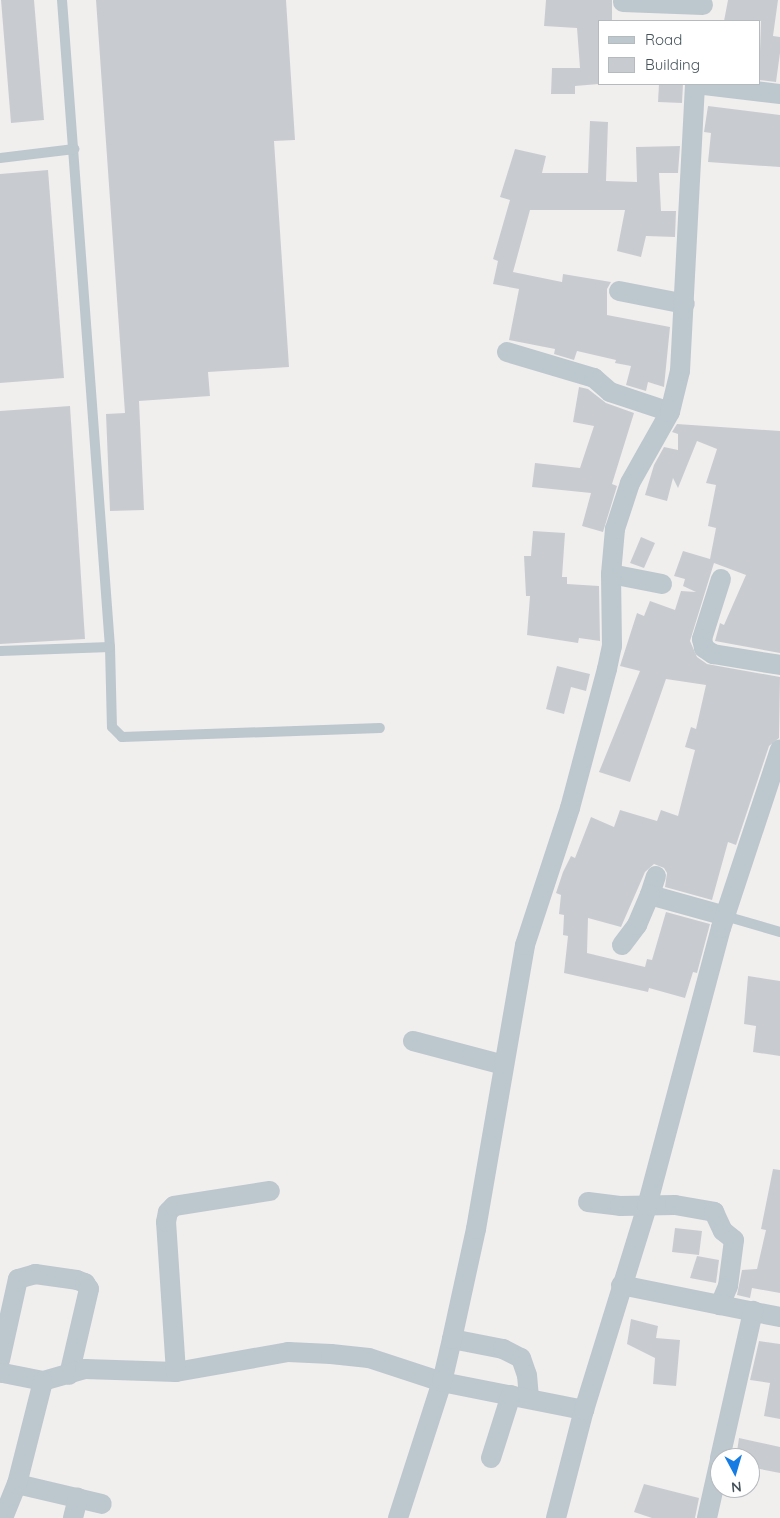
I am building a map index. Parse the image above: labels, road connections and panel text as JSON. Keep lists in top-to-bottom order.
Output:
{
  "legend": ["Road", "Building"],
  "north": "bottom"
}
